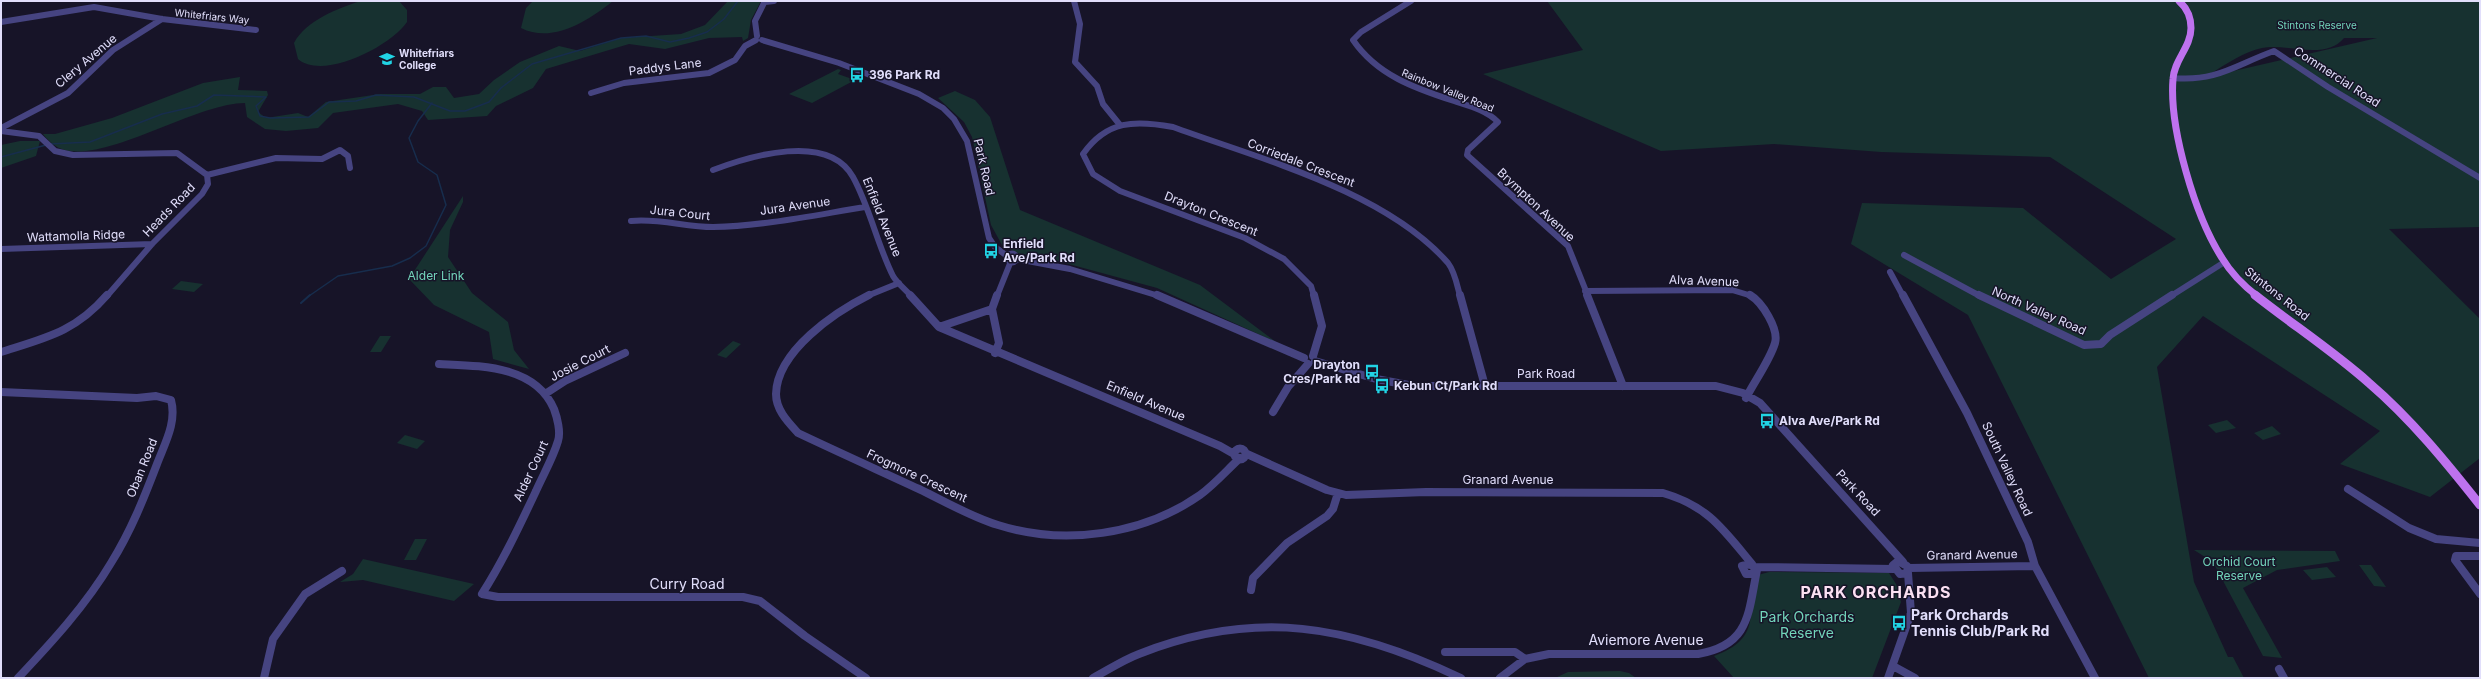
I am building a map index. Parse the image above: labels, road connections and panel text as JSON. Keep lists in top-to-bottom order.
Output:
{
  "streets": {
    "main road": ["Stintons Road"],
    "street": [
      "Whitefriars Way",
      "Clery Avenue",
      "Paddys Lane",
      "Commercial Road",
      "Rainbow Valley Road",
      "Corriedale Crescent",
      "Park Road",
      "Brympton Avenue",
      "Jura Avenue",
      "Heads Road",
      "Jura Court",
      "Drayton Crescent",
      "Enfield Avenue",
      "Wattamolla Ridge",
      "Alva Avenue",
      "North Valley Road",
      "Josie Court",
      "Oban Road",
      "South Valley Road",
      "Alder Court",
      "Frogmore Crescent",
      "Granard Avenue",
      "Curry Road",
      "Aviemore Avenue"
    ]
  },
  "crossings": [
    ["Whitefriars Way", "Clery Avenue"],
    ["Paddys Lane", "Park Road"],
    ["Commercial Road", "Stintons Road"],
    ["Rainbow Valley Road", "Brympton Avenue"],
    ["Corriedale Crescent", "Park Road"],
    ["Corriedale Crescent", "Drayton Crescent"],
    ["Park Road", "Brympton Avenue"],
    ["Park Road", "Drayton Crescent"],
    ["Park Road", "Alva Avenue"],
    ["Park Road", "Granard Avenue"],
    ["Brympton Avenue", "Alva Avenue"],
    ["Jura Avenue", "Jura Court"],
    ["Jura Avenue", "Enfield Avenue"],
    ["Heads Road", "Wattamolla Ridge"],
    ["Enfield Avenue", "Frogmore Crescent"],
    ["Enfield Avenue", "Granard Avenue"],
    ["Stintons Road", "North Valley Road"],
    ["Josie Court", "Alder Court"],
    ["South Valley Road", "Granard Avenue"],
    ["Alder Court", "Curry Road"],
    ["Frogmore Crescent", "Granard Avenue"],
    ["Granard Avenue", "Aviemore Avenue"]
  ],
  "districts": ["PARK ORCHARDS"],
  "parks": [
    "Stintons Reserve",
    "Alder Link",
    "Orchid Court Reserve",
    "Park Orchards Reserve"
  ],
  "places": {
    "school or university": ["Whitefriars College"],
    "bus stop": [
      "396 Park Rd",
      "Enfield Ave/Park Rd",
      "Drayton Cres/Park Rd",
      "Kebun Ct/Park Rd",
      "Alva Ave/Park Rd",
      "Park Orchards Tennis Club/Park Rd"
    ]
  }
}
